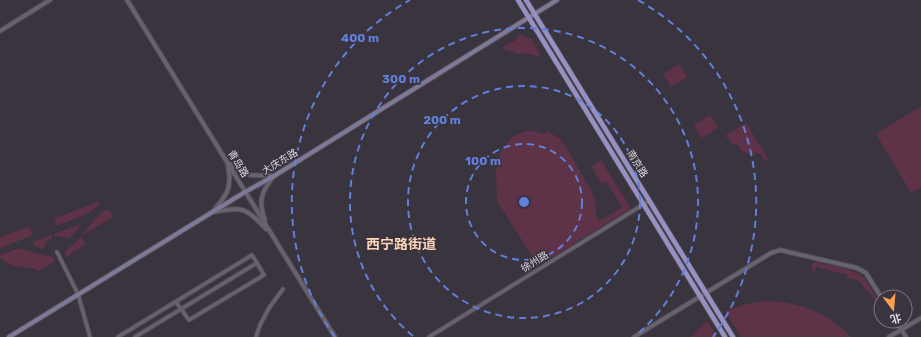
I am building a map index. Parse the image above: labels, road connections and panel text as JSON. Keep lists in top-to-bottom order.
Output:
{
  "streets": {
    "main road": ["大庆东路", "南京路"],
    "street": ["青岛路", "徐州路"]
  },
  "crossings": [
    ["大庆东路", "青岛路"],
    ["大庆东路", "南京路"],
    ["南京路", "徐州路"]
  ],
  "districts": ["西宁路街道"],
  "north": "bottom",
  "rings": [
    "400 m",
    "300 m",
    "200 m",
    "100 m"
  ]
}
